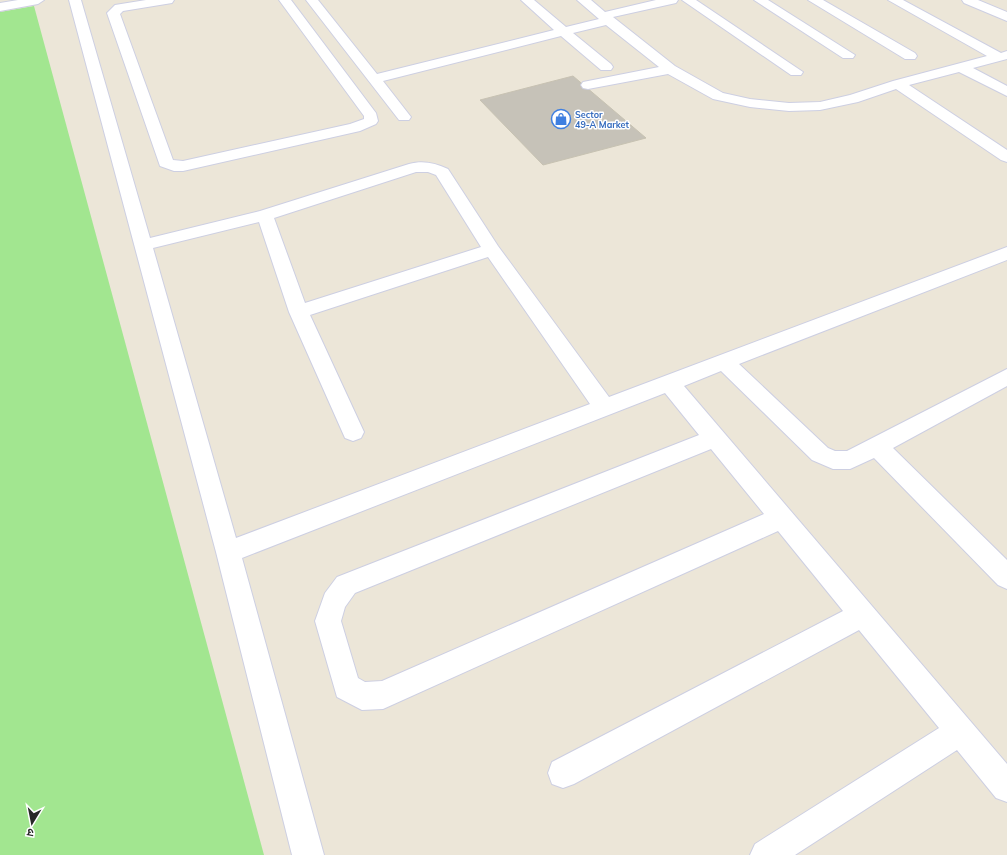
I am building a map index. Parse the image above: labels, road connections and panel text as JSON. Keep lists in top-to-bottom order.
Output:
{
  "places": {
    "shop": ["Sector 49-A Market"]
  },
  "north": "bottom"
}
